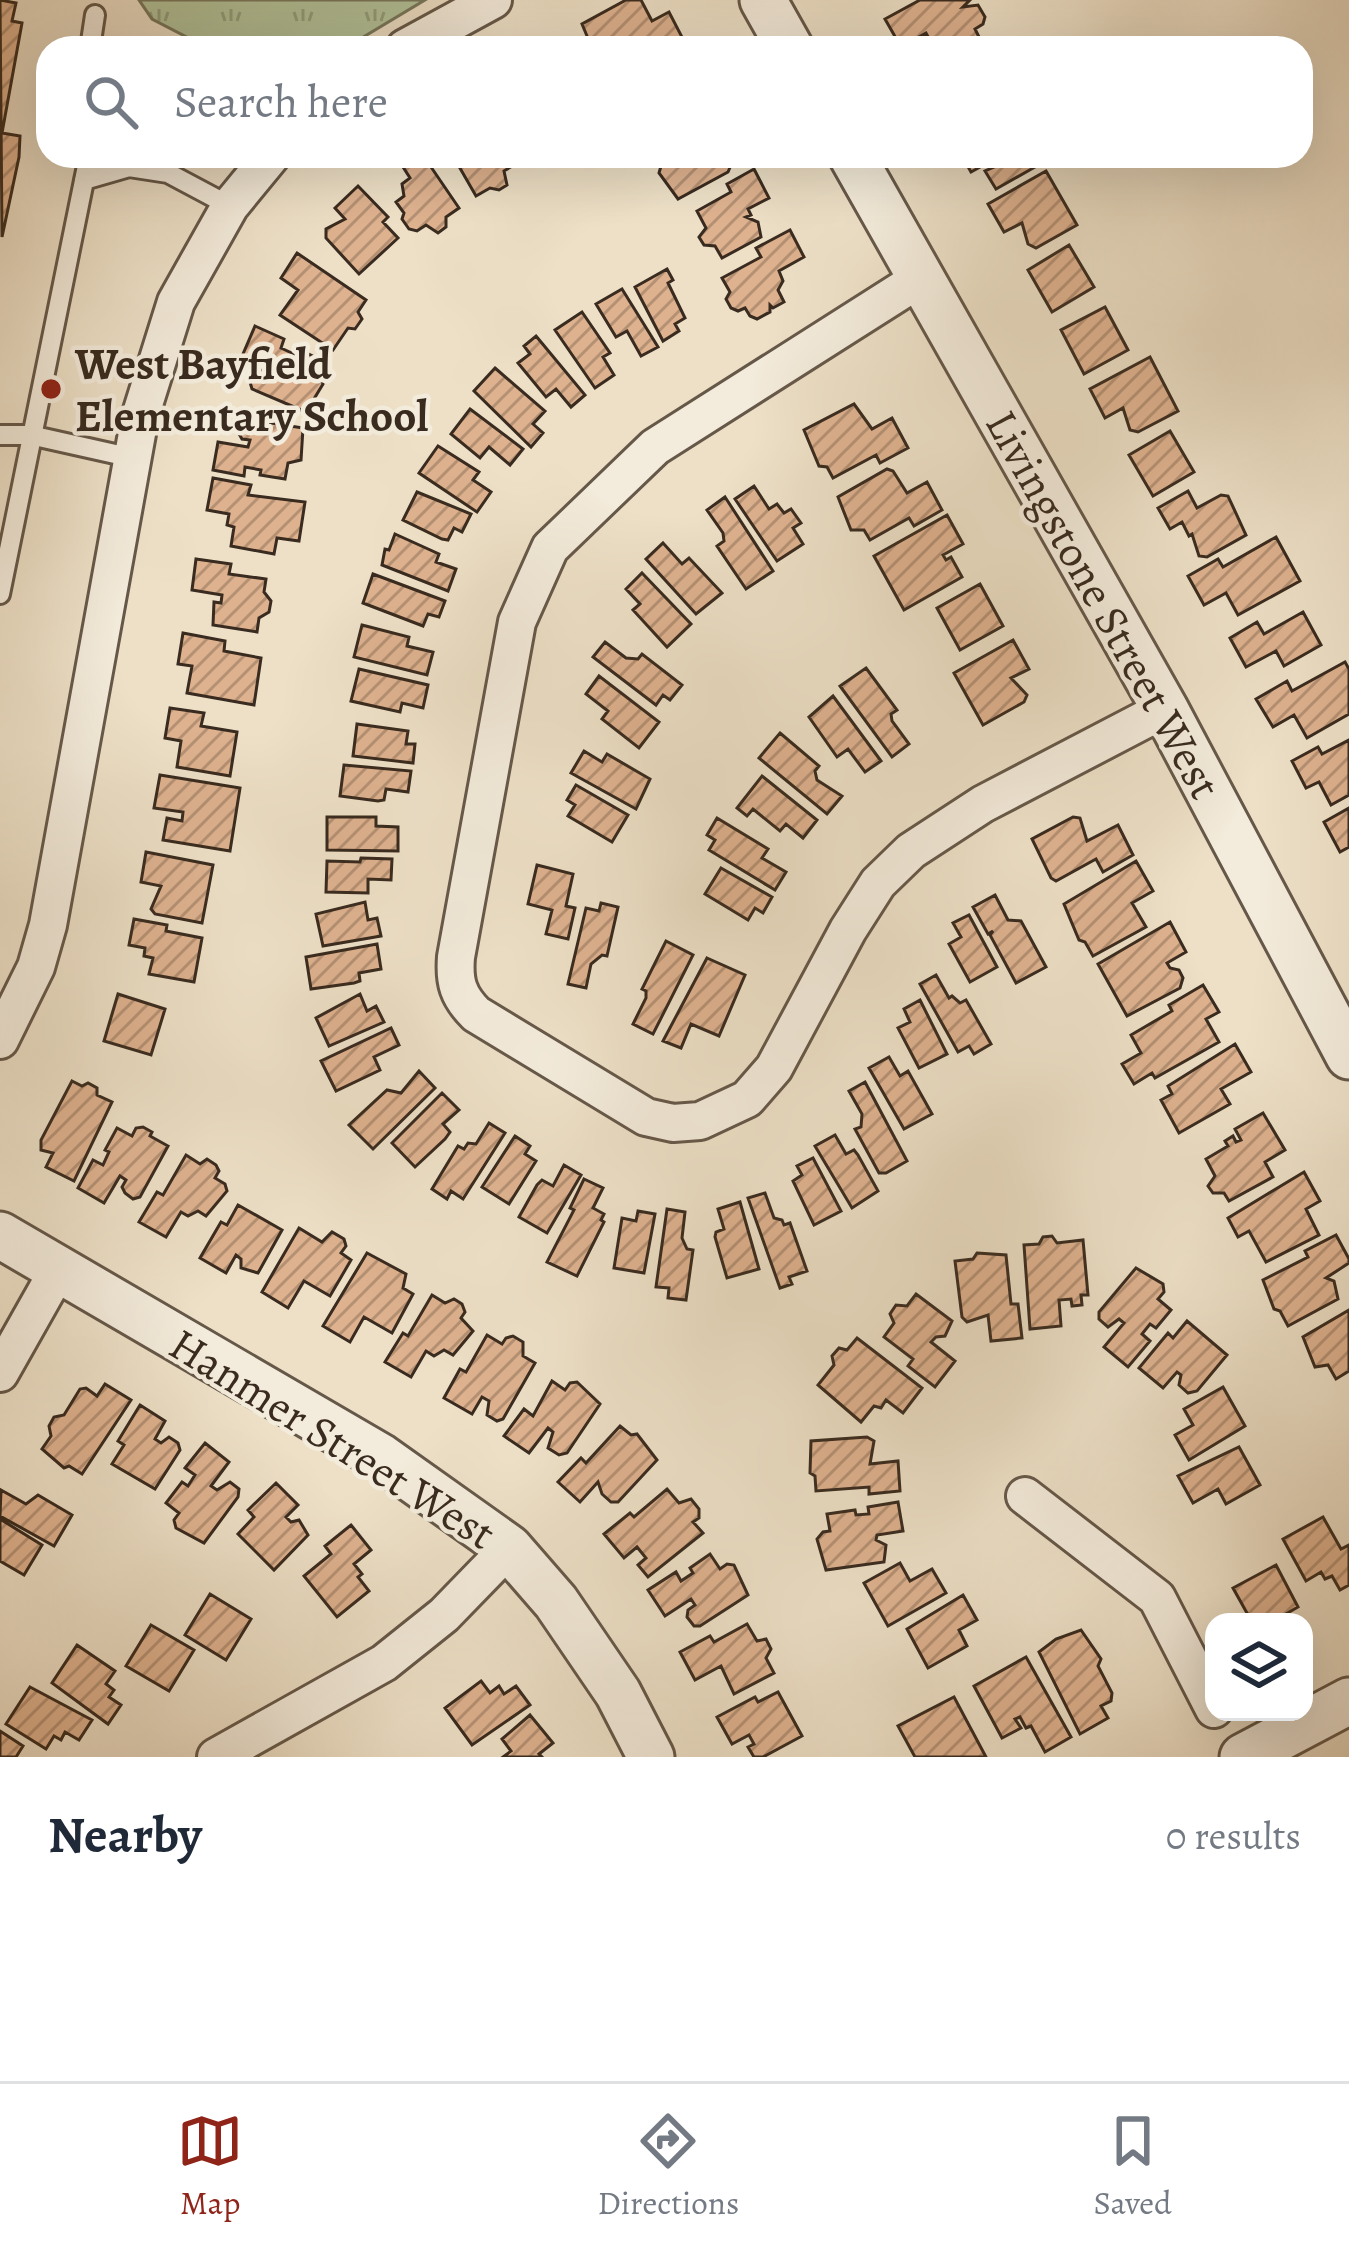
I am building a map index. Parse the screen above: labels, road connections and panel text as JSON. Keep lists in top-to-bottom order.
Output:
{
  "streets": {
    "street": ["Livingstone Street West", "Hanmer Street West"]
  },
  "places": ["West Bayfield Elementary School"],
  "page": {
    "search": "Search here",
    "heading": ["Nearby", "0 results"],
    "nav": ["Map", "Directions", "Saved"]
  }
}
